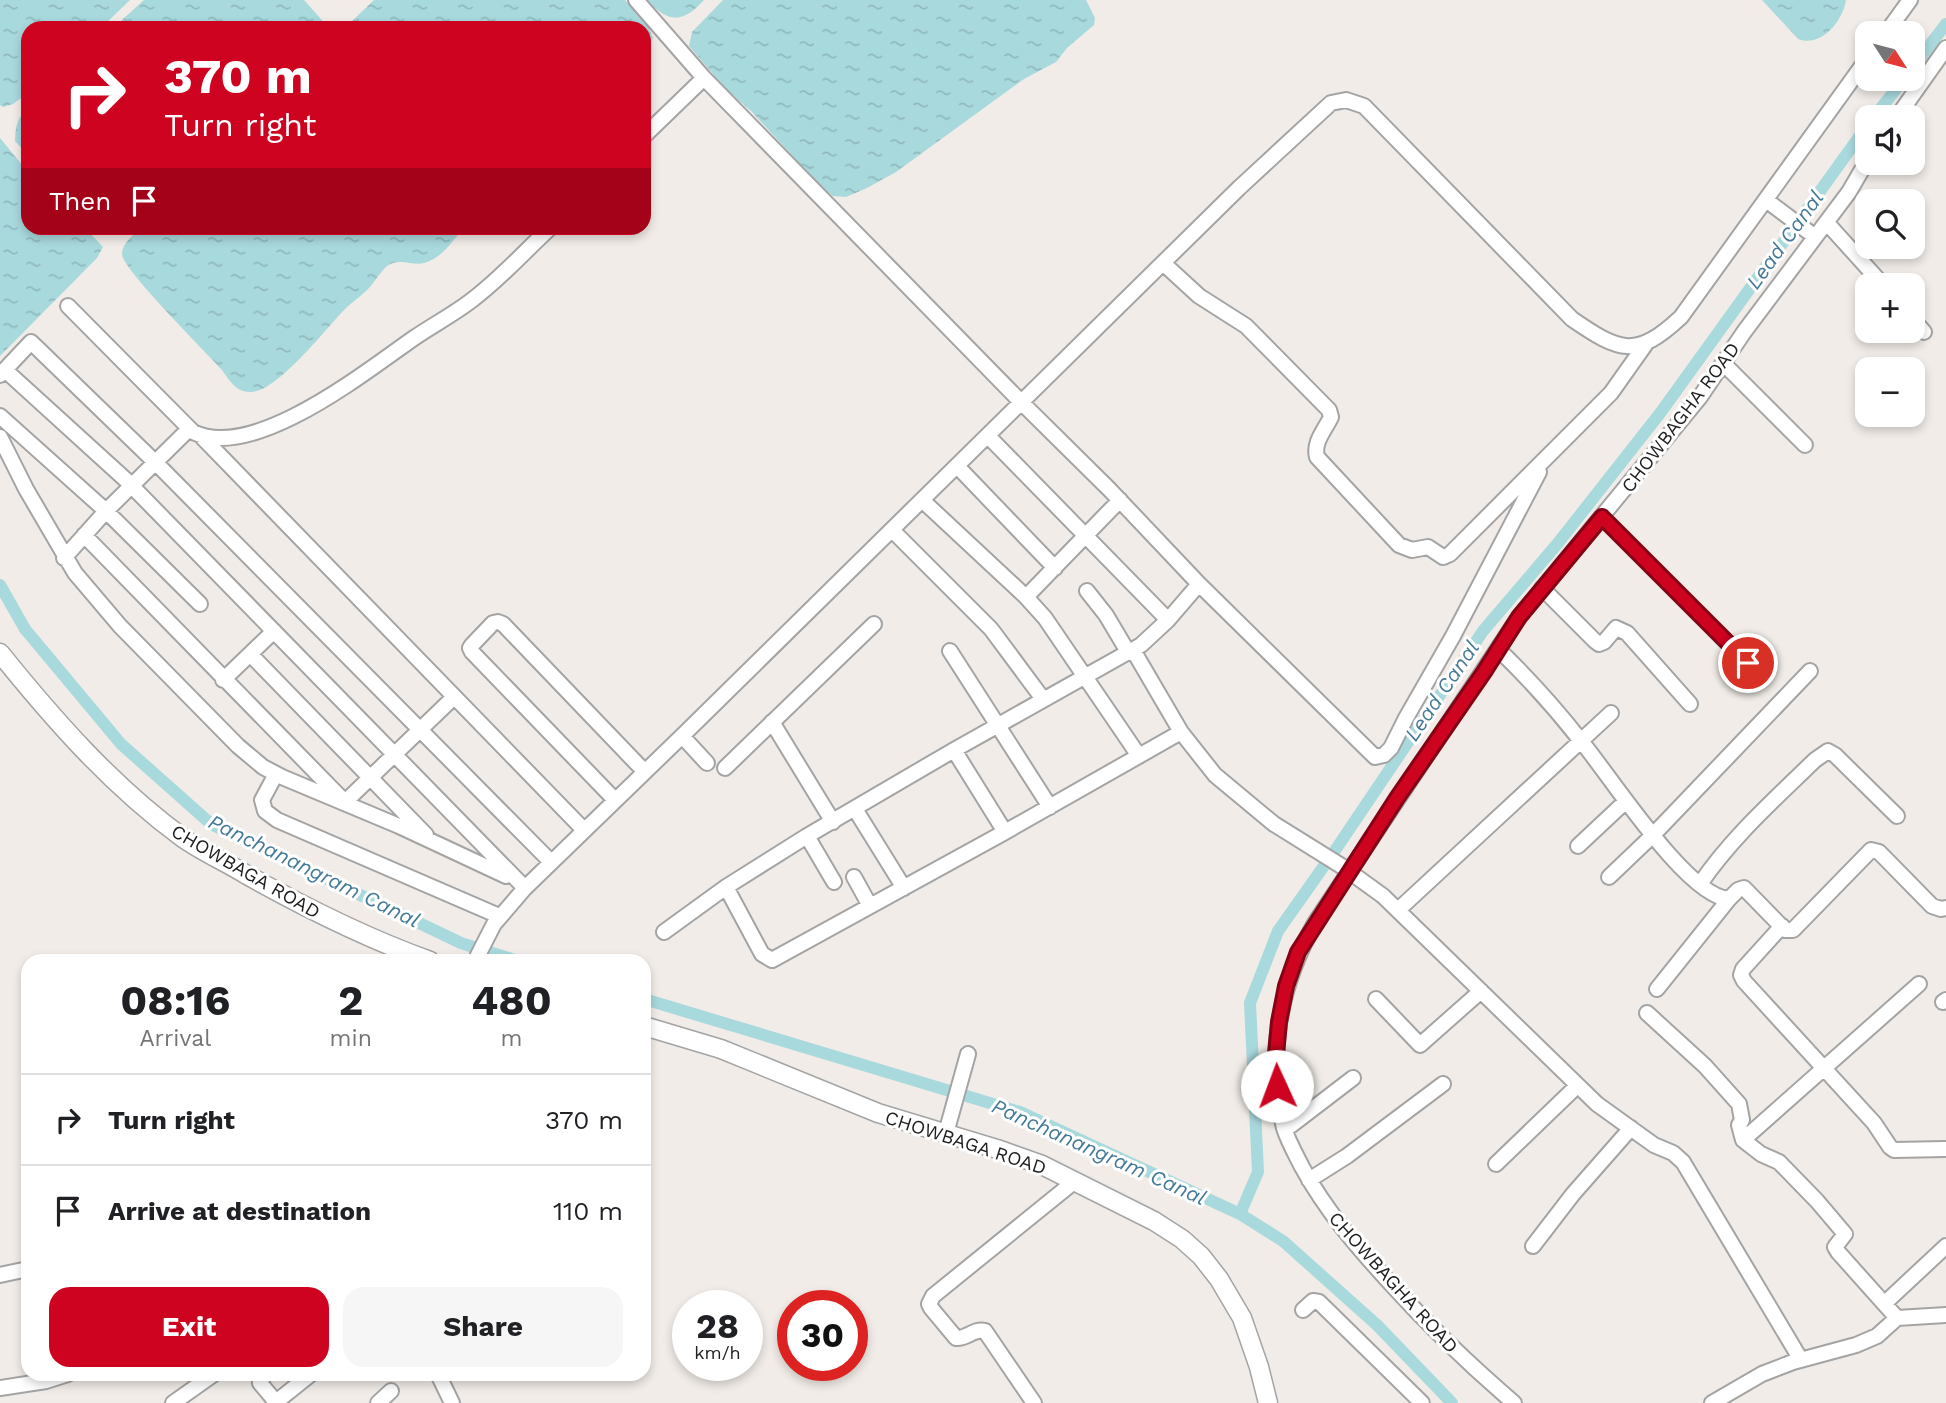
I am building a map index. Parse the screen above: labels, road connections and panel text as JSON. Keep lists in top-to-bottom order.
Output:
{
  "streets": {
    "street": ["CHOWBAGHA ROAD", "CHOWBAGA ROAD"]
  },
  "water": ["Lead Canal", "Panchanangram Canal"],
  "north": "bottom right",
  "page": {
    "map_buttons": ["+", "−"],
    "turn": ["370 m", "Turn right"],
    "then": "Then",
    "eta": [
      "08:16",
      "Arrival",
      "2",
      "min",
      "480",
      "m"
    ],
    "list": [
      {
        "name": "Turn right",
        "value": "370 m"
      },
      {
        "name": "Arrive at destination",
        "value": "110 m"
      }
    ],
    "buttons": ["Exit", "Share"],
    "speed": "28 km/h",
    "limit": "30"
  }
}
